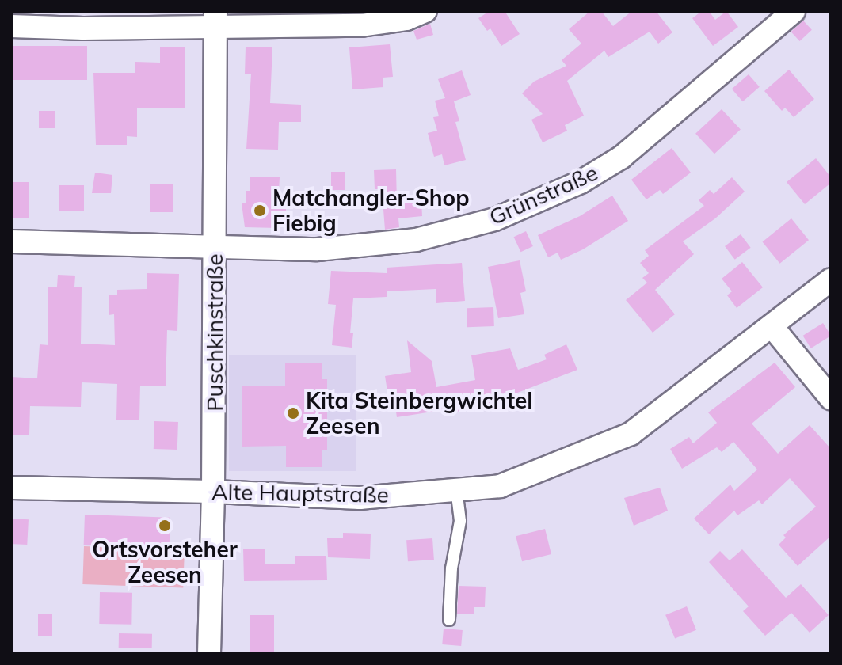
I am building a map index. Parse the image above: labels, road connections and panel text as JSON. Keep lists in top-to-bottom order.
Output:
{
  "streets": {
    "street": ["Grünstraße", "Puschkinstraße", "Alte Hauptstraße"]
  },
  "crossings": [
    ["Grünstraße", "Puschkinstraße"],
    ["Puschkinstraße", "Alte Hauptstraße"]
  ],
  "places": ["Matchangler-Shop Fiebig", "Kita Steinbergwichtel Zeesen", "Ortsvorsteher Zeesen"]
}
